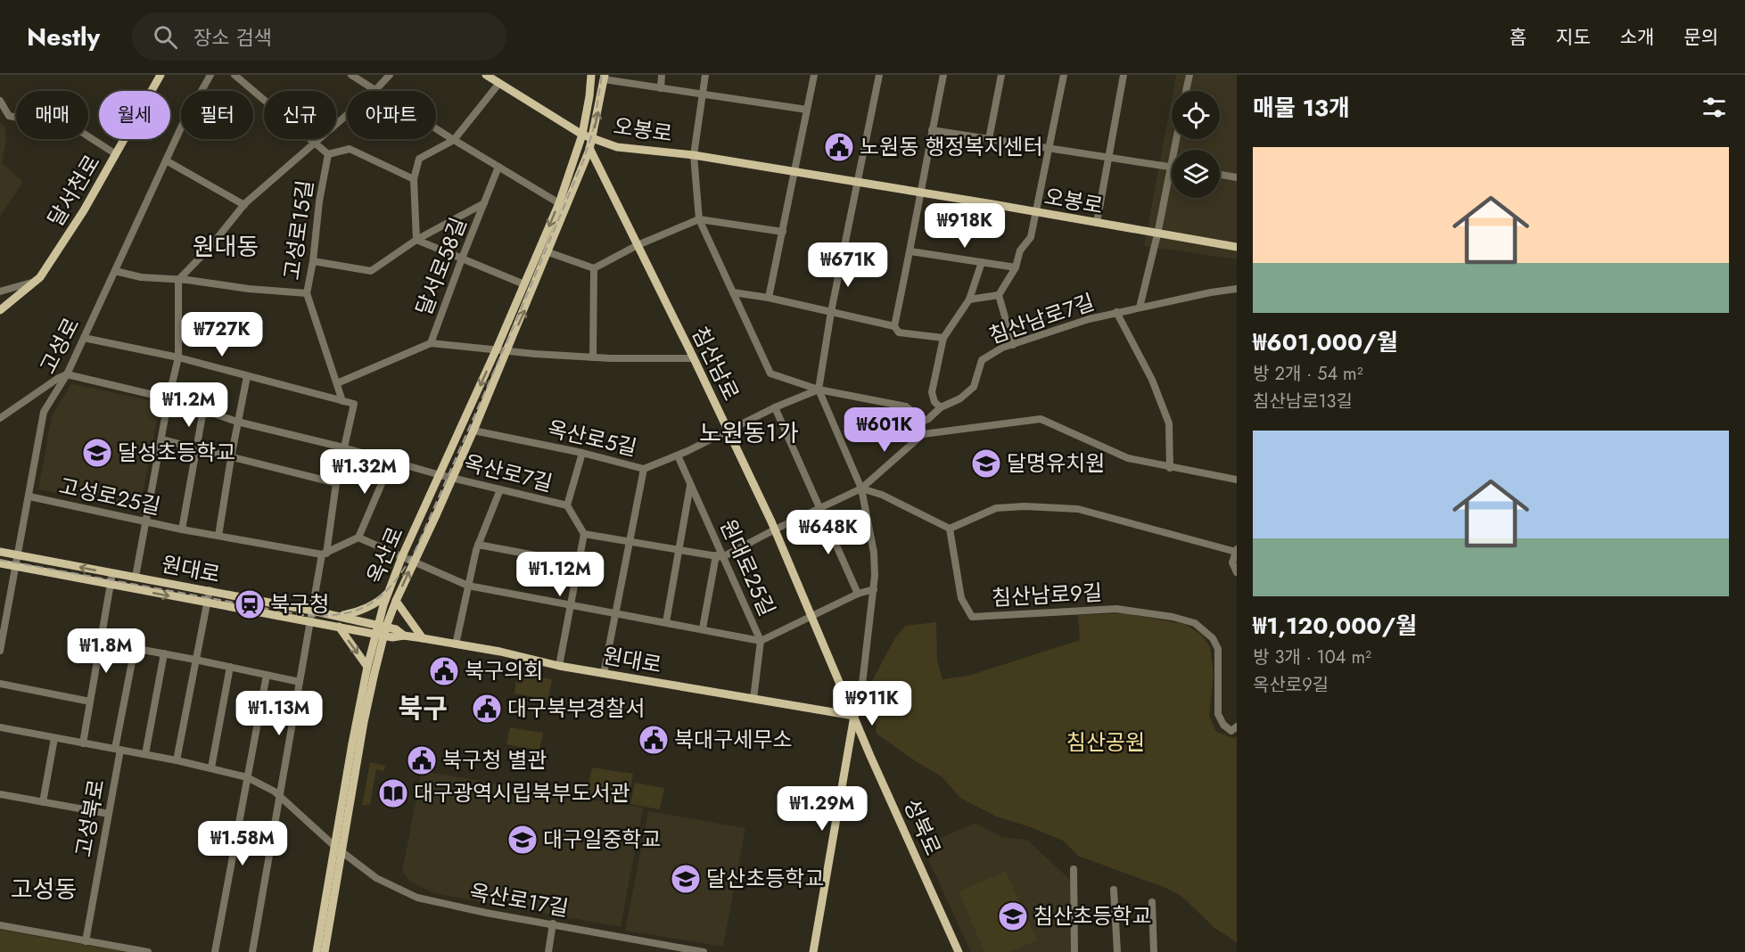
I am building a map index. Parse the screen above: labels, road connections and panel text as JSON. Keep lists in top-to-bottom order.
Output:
{
  "streets": {
    "main road": [
      "오봉로",
      "달서천로",
      "침산남로",
      "옥산로",
      "원대로",
      "성북로"
    ],
    "street": [
      "고성로15길",
      "달서로58길",
      "침산남로7길",
      "고성로",
      "옥산로5길",
      "옥산로7길",
      "고성로25길",
      "원대로25길",
      "침산남로9길",
      "고성북로",
      "옥산로17길"
    ]
  },
  "crossings": [
    ["오봉로", "침산남로"],
    ["오봉로", "옥산로"],
    ["고성로15길", "달서로58길"],
    ["고성로", "옥산로7길"],
    ["고성로", "고성로25길"],
    ["고성로", "원대로"],
    ["침산남로", "옥산로5길"],
    ["침산남로", "옥산로"],
    ["침산남로", "원대로"],
    ["침산남로", "성북로"],
    ["옥산로5길", "원대로25길"],
    ["옥산로7길", "고성로25길"],
    ["옥산로7길", "옥산로"],
    ["옥산로", "원대로"],
    ["옥산로", "옥산로17길"],
    ["원대로25길", "원대로"],
    ["원대로", "성북로"]
  ],
  "districts": [
    "원대동",
    "노원동1가",
    "북구",
    "고성동"
  ],
  "parks": ["침산공원"],
  "places": {
    "public building": [
      "노원동 행정복지센터",
      "북구의회",
      "대구북부경찰서",
      "북대구세무소",
      "북구청 별관"
    ],
    "school or university": [
      "달성초등학교",
      "달명유치원",
      "대구일중학교",
      "달산초등학교",
      "침산초등학교"
    ],
    "station": ["북구청"],
    "library": ["대구광역시립북부도서관"]
  },
  "page": {
    "header": "Nestly",
    "search": "장소 검색",
    "nav": [
      "홈",
      "지도",
      "소개",
      "문의"
    ],
    "heading": "매물 13개",
    "chip": [
      "매매",
      "월세",
      "필터",
      "신규",
      "아파트"
    ],
    "list": [
      {
        "name": "₩601,000/월",
        "note": "방 2개 · 54 m² · 침산남로13길"
      },
      {
        "name": "₩1,120,000/월",
        "note": "방 3개 · 104 m² · 옥산로9길"
      }
    ],
    "price": [
      "₩918K",
      "₩671K",
      "₩727K",
      "₩1.2M",
      "₩601K",
      "₩1.32M",
      "₩648K",
      "₩1.12M",
      "₩1.8M",
      "₩911K",
      "₩1.13M",
      "₩1.29M",
      "₩1.58M"
    ]
  }
}
